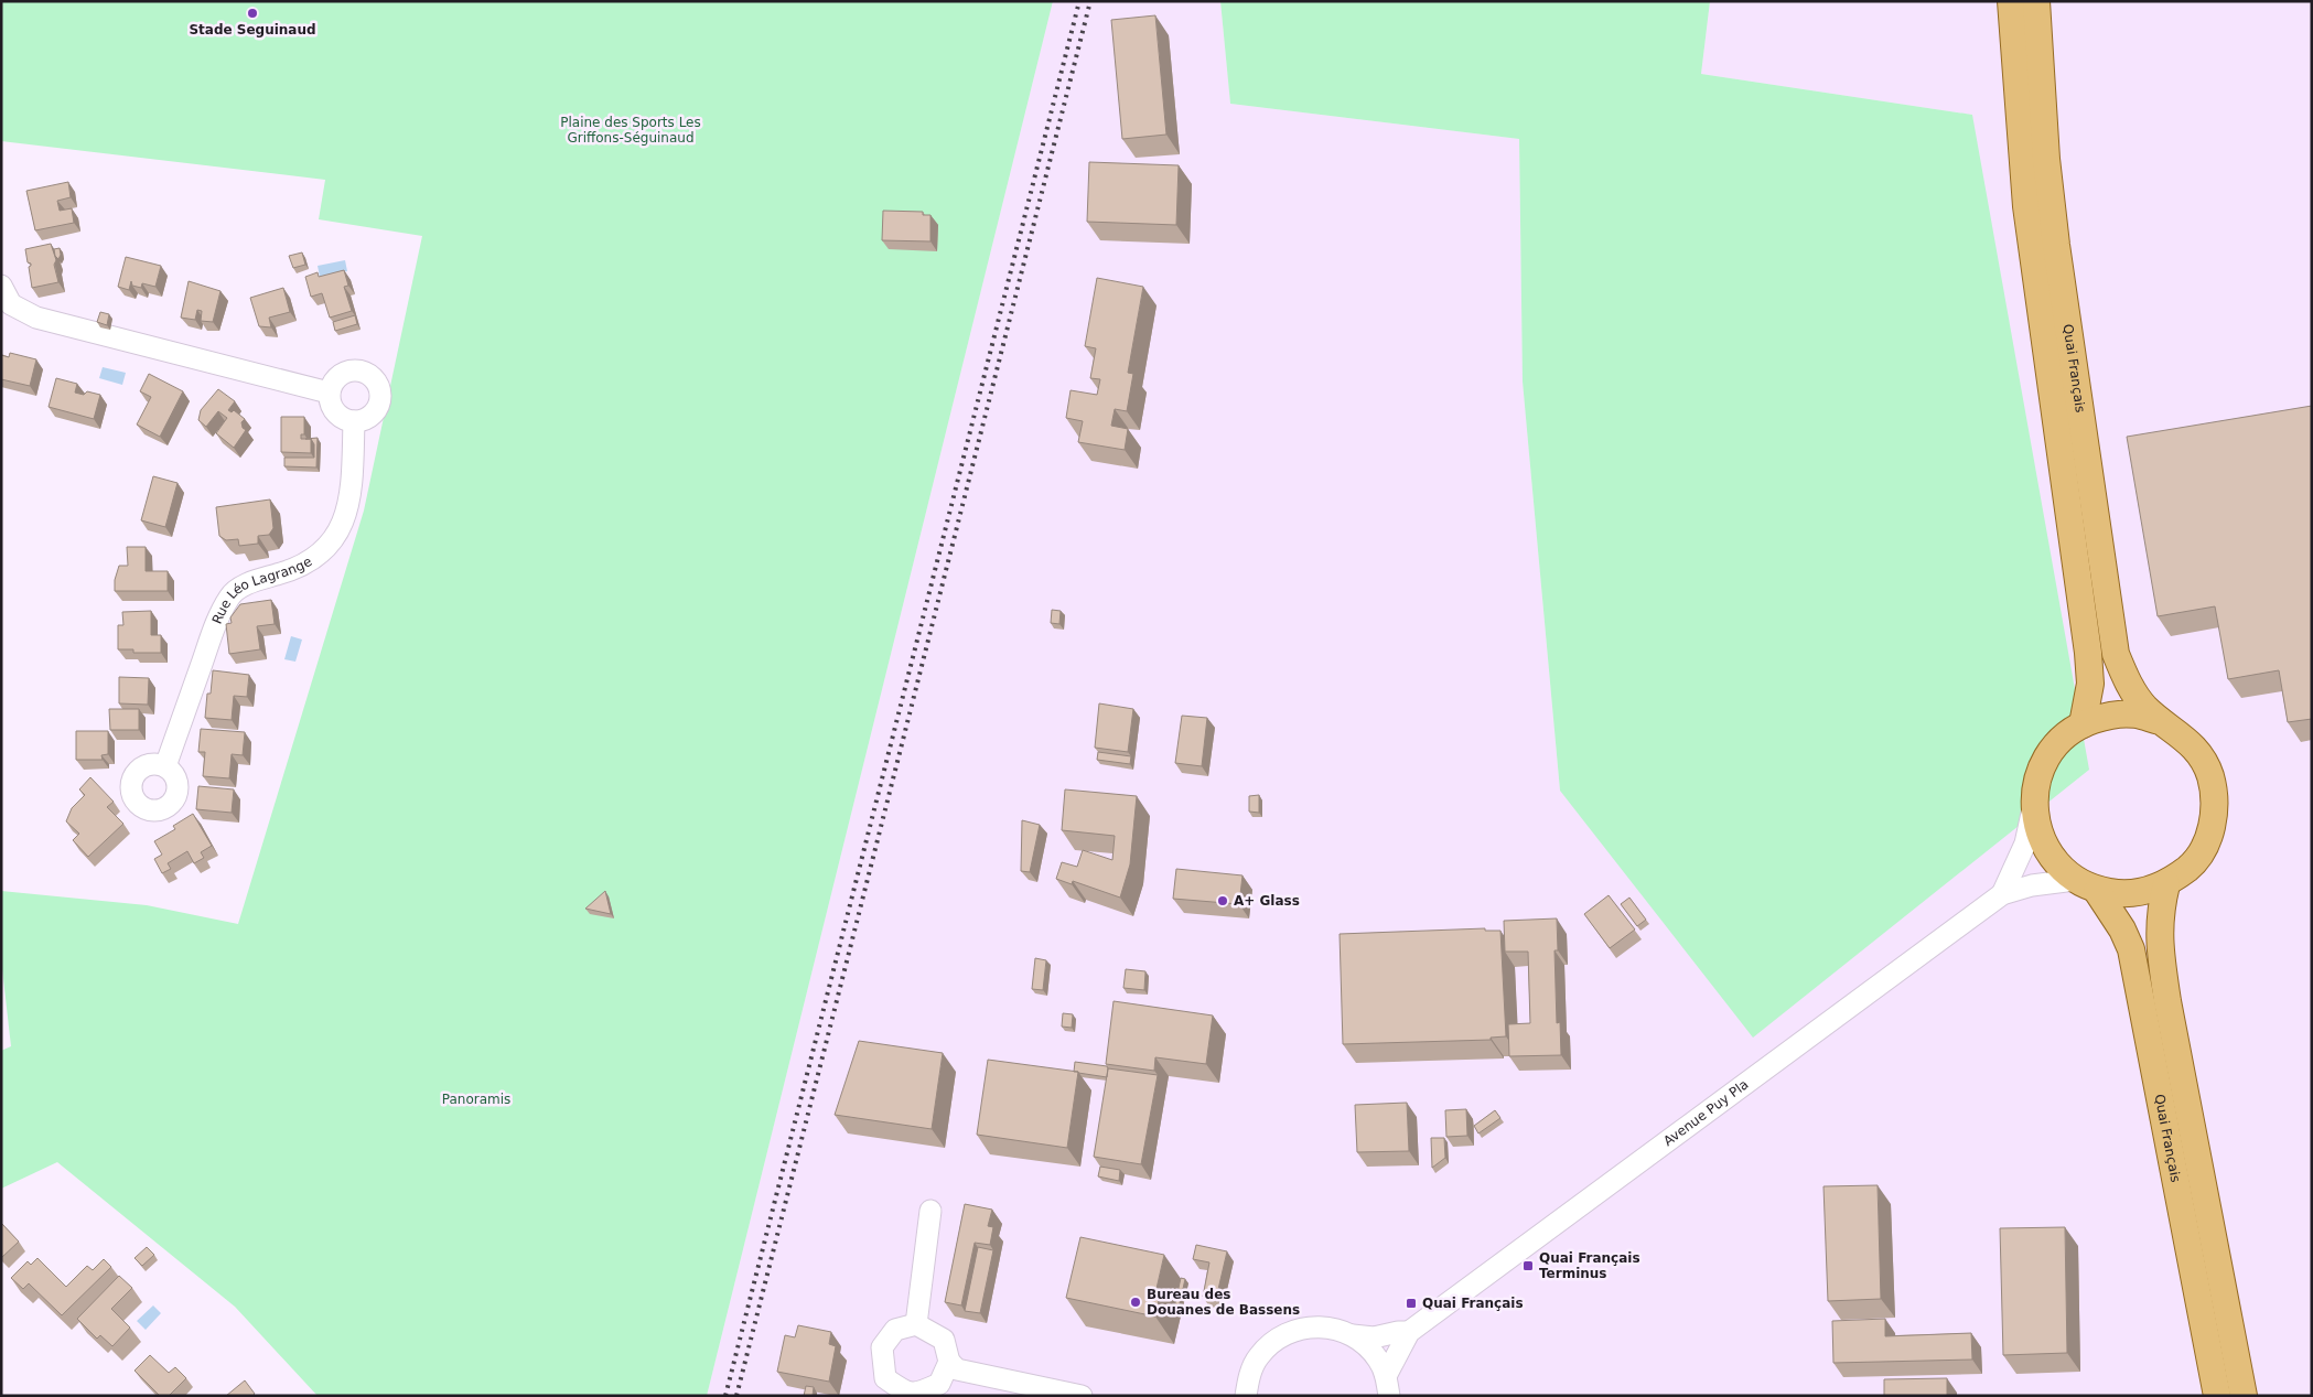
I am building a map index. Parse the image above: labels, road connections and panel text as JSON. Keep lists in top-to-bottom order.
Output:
{
  "streets": {
    "main road": ["Quai Français"],
    "street": ["Rue Léo Lagrange", "Avenue Puy Pla"]
  },
  "crossings": [
    ["Quai Français", "Avenue Puy Pla"]
  ],
  "parks": ["Plaine des Sports Les Griffons-Séguinaud", "Panoramis"],
  "places": {
    "other": ["Stade Seguinaud", "A+ Glass", "Bureau des Douanes de Bassens"],
    "transit": ["Quai Français Terminus", "Quai Français"]
  }
}
